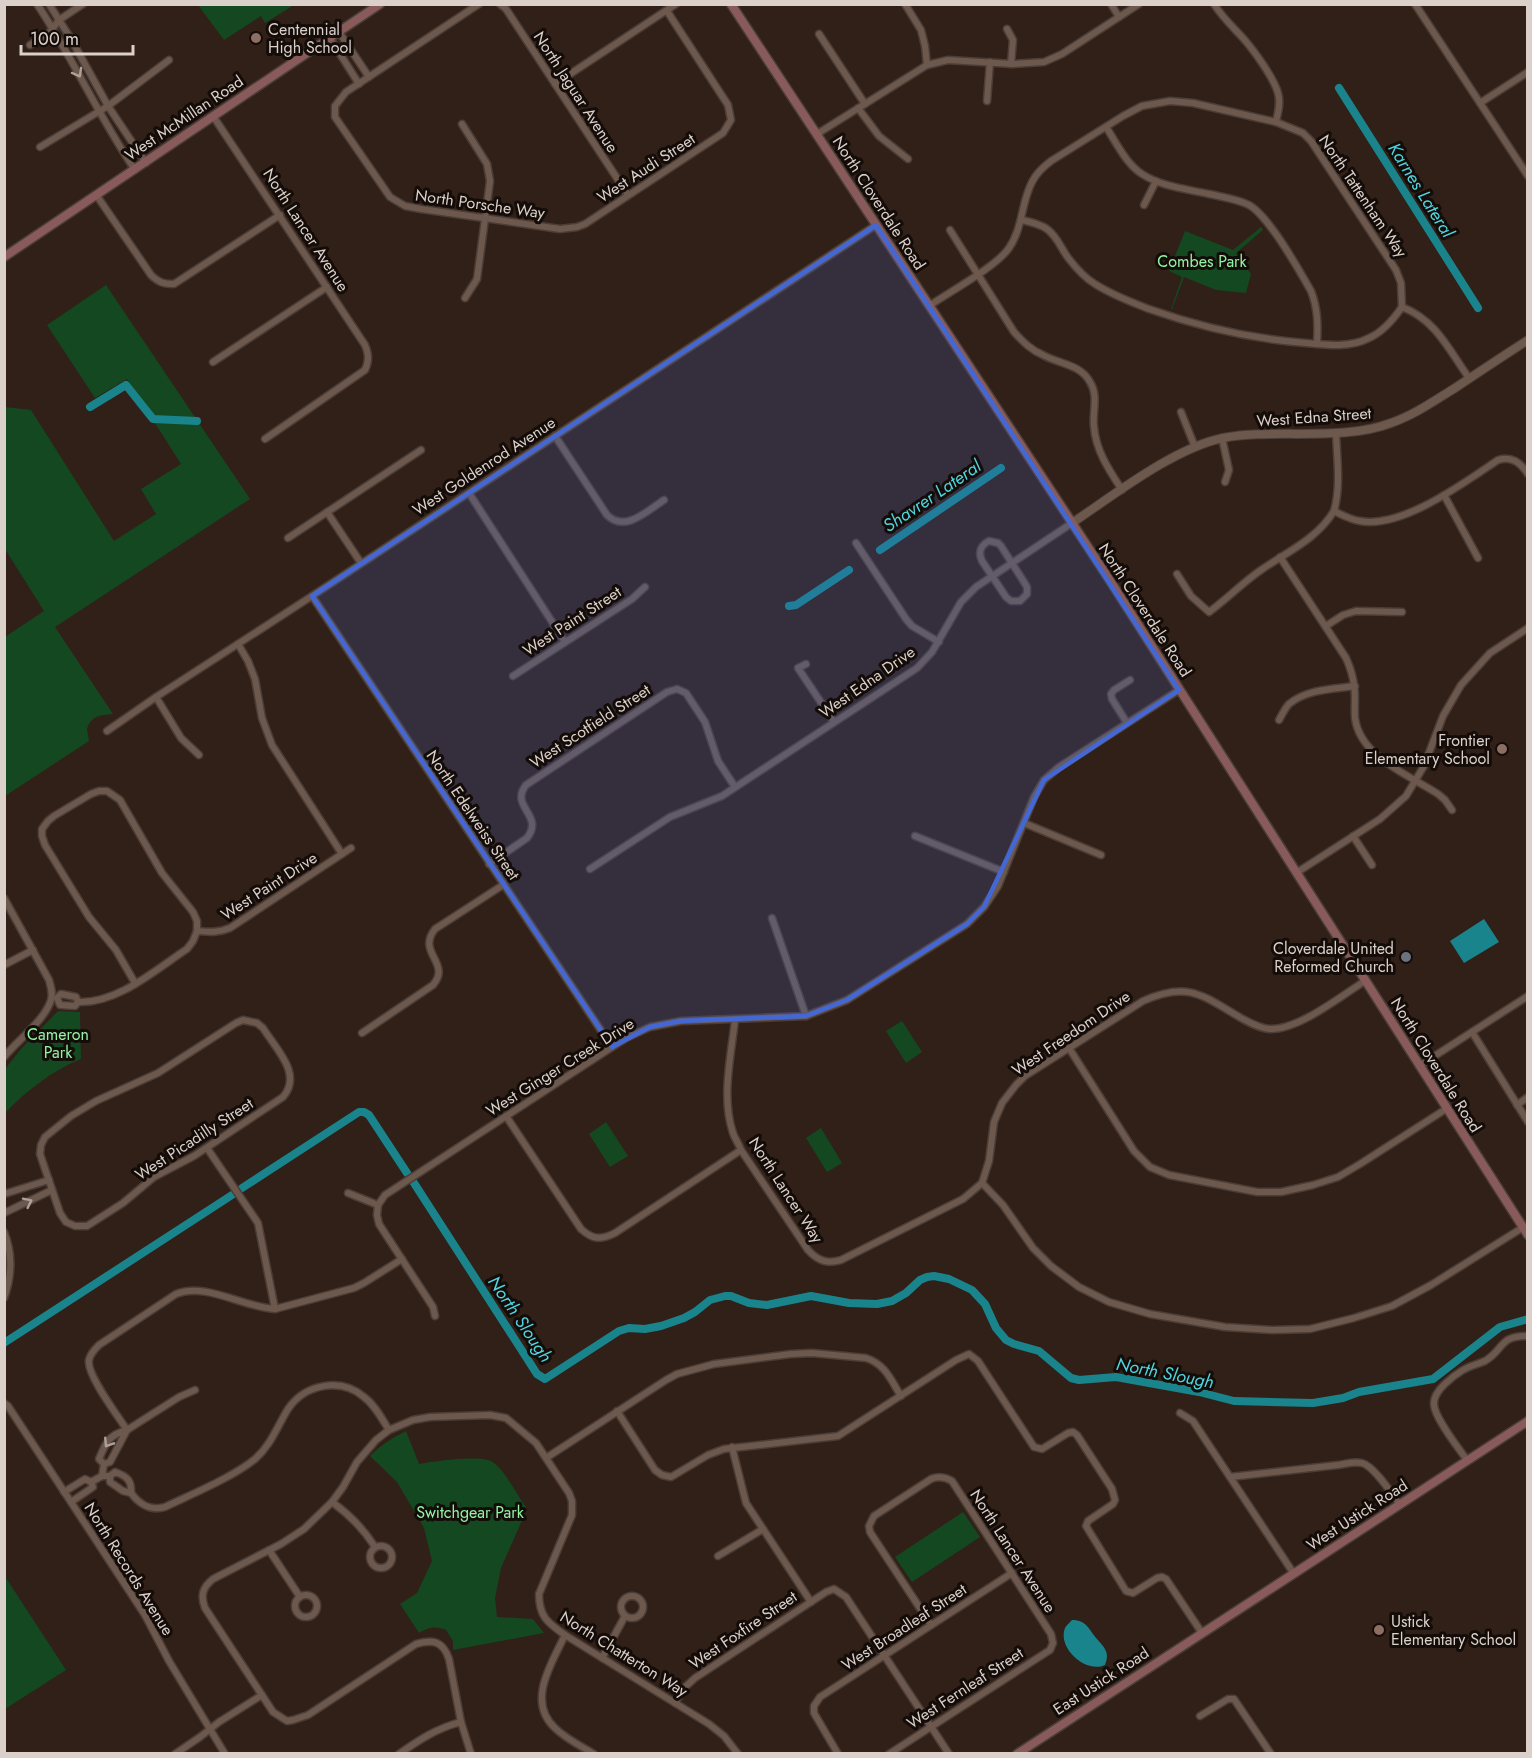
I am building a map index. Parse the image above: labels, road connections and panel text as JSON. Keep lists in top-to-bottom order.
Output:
{
  "streets": {
    "main road": [
      "West McMillan Road",
      "North Cloverdale Road",
      "West Ustick Road",
      "East Ustick Road"
    ],
    "street": [
      "North Jaguar Avenue",
      "West Audi Street",
      "North Tattenham Way",
      "North Porsche Way",
      "North Lancer Avenue",
      "West Edna Street",
      "West Goldenrod Avenue",
      "West Paint Street",
      "West Edna Drive",
      "West Scotfield Street",
      "North Edelweiss Street",
      "West Paint Drive",
      "West Freedom Drive",
      "West Ginger Creek Drive",
      "West Picadilly Street",
      "North Lancer Way",
      "North Records Avenue",
      "West Broadleaf Street",
      "West Foxfire Street",
      "North Chatterton Way",
      "West Fernleaf Street"
    ]
  },
  "crossings": [
    ["North Jaguar Avenue", "West Audi Street"],
    ["West McMillan Road", "North Lancer Avenue"],
    ["West Audi Street", "North Porsche Way"],
    ["North Tattenham Way", "North Cloverdale Road"],
    ["North Cloverdale Road", "West Edna Street"],
    ["North Cloverdale Road", "West Goldenrod Avenue"],
    ["North Cloverdale Road", "West Edna Drive"],
    ["North Cloverdale Road", "West Freedom Drive"],
    ["North Cloverdale Road", "West Ginger Creek Drive"],
    ["North Lancer Avenue", "West Broadleaf Street"],
    ["North Lancer Avenue", "West Fernleaf Street"],
    ["West Edna Street", "West Edna Drive"],
    ["West Goldenrod Avenue", "North Edelweiss Street"],
    ["West Edna Drive", "West Scotfield Street"],
    ["West Scotfield Street", "North Edelweiss Street"],
    ["North Edelweiss Street", "West Ginger Creek Drive"],
    ["West Freedom Drive", "North Lancer Way"],
    ["West Ginger Creek Drive", "North Lancer Way"],
    ["West Ustick Road", "East Ustick Road"],
    ["West Broadleaf Street", "West Foxfire Street"],
    ["West Foxfire Street", "North Chatterton Way"]
  ],
  "water": ["Karnes Lateral", "Shavrer Lateral", "North Slough"],
  "parks": ["Combes Park", "Cameron Park", "Switchgear Park"],
  "places": [
    "Centennial High School",
    "Frontier Elementary School",
    "Cloverdale United Reformed Church",
    "Ustick Elementary School"
  ],
  "scale_bar": "100 m"
}
